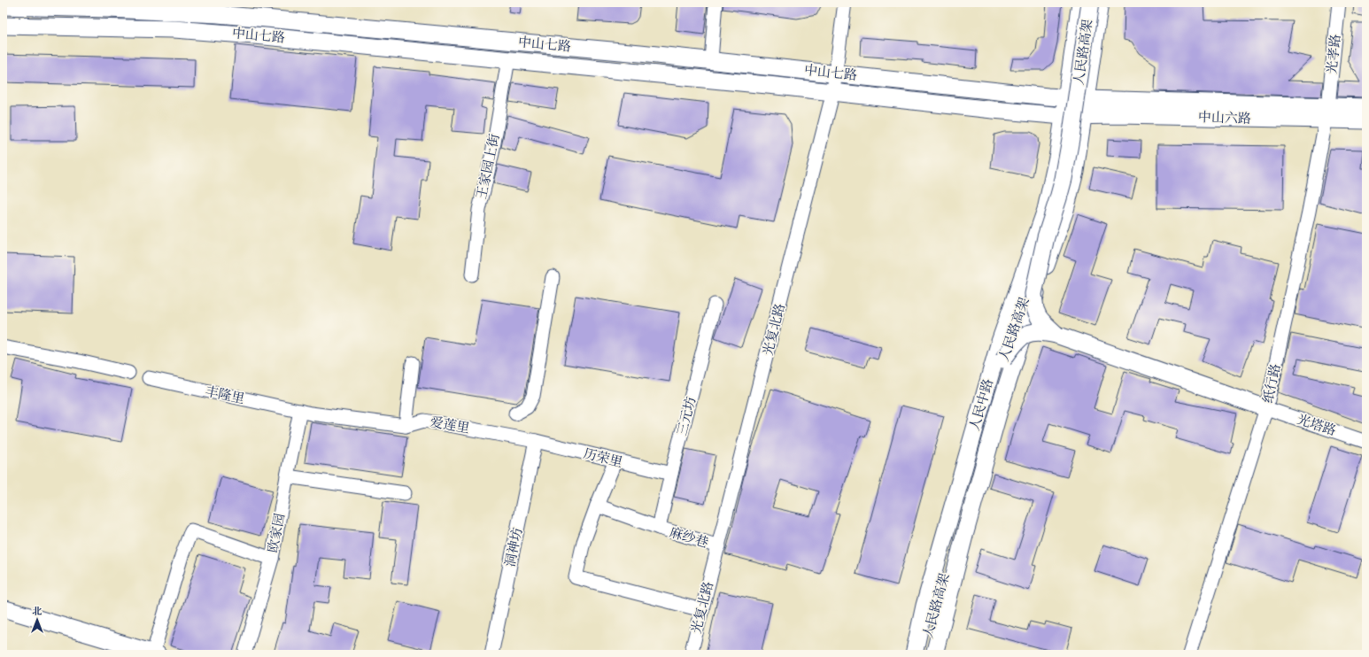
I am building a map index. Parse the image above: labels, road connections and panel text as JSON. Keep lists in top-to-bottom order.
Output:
{
  "streets": {
    "main road": [
      "中山七路",
      "人民路高架",
      "中山六路",
      "人民中路"
    ],
    "street": [
      "光孝路",
      "王家园上街",
      "光复北路",
      "纸行路",
      "丰隆里",
      "三元坊",
      "爱莲里",
      "光塔路",
      "历荣里",
      "欧家园",
      "麻纱巷",
      "洞神坊"
    ]
  },
  "crossings": [
    ["中山七路", "中山六路"],
    ["中山七路", "王家园上街"],
    ["中山七路", "光复北路"],
    ["中山七路", "人民中路"],
    ["光孝路", "中山六路"],
    ["光孝路", "纸行路"],
    ["中山六路", "纸行路"],
    ["中山六路", "人民中路"],
    ["光复北路", "麻纱巷"],
    ["纸行路", "光塔路"],
    ["丰隆里", "爱莲里"],
    ["丰隆里", "欧家园"],
    ["三元坊", "历荣里"],
    ["三元坊", "麻纱巷"],
    ["爱莲里", "历荣里"],
    ["爱莲里", "欧家园"],
    ["爱莲里", "洞神坊"],
    ["历荣里", "洞神坊"]
  ],
  "north": "top"
}
